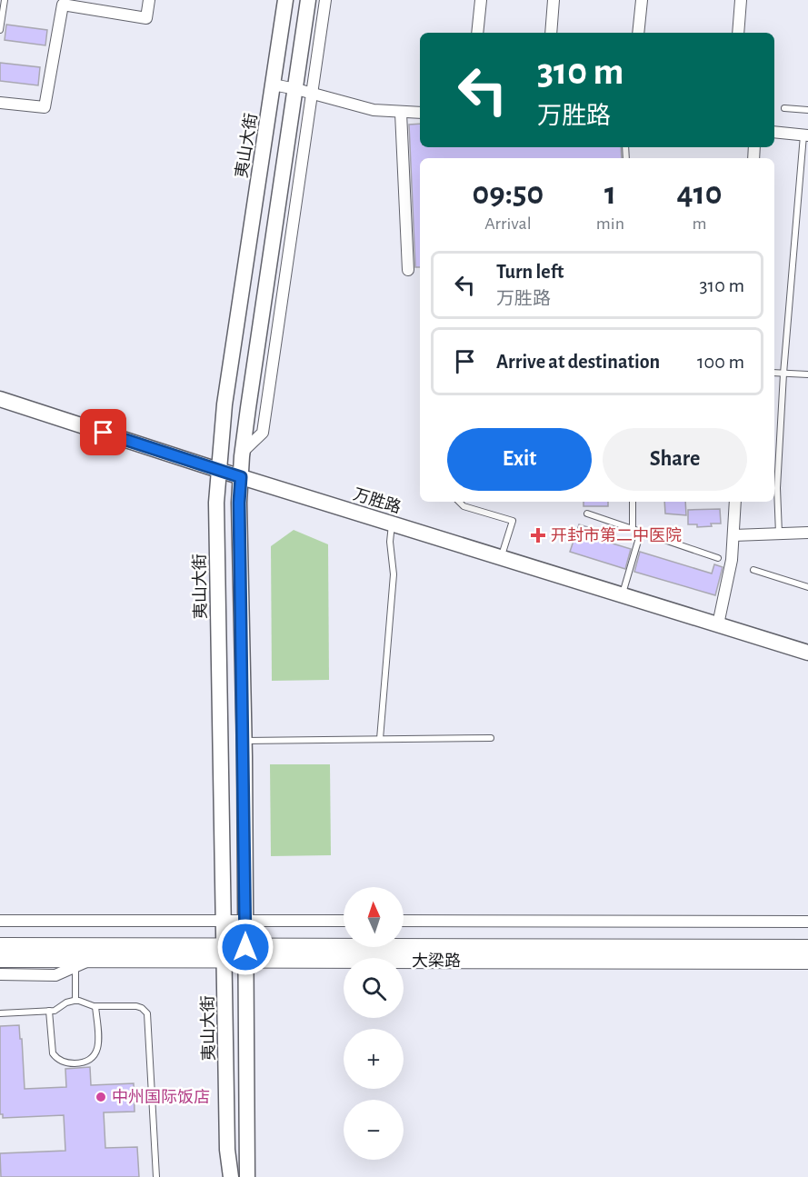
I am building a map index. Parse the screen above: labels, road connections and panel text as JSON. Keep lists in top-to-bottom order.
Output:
{
  "streets": {
    "main road": ["夷山大街", "万胜路", "大梁路"]
  },
  "crossings": [
    ["夷山大街", "万胜路"],
    ["夷山大街", "大梁路"]
  ],
  "places": {
    "health": ["开封市第二中医院"],
    "other": ["中州国际饭店"]
  },
  "north": "top",
  "page": {
    "turn": ["310 m", "万胜路"],
    "eta": [
      "09:50",
      "Arrival",
      "1",
      "min",
      "410",
      "m"
    ],
    "list": [
      {
        "name": "Turn left",
        "note": "万胜路",
        "value": "310 m"
      },
      {
        "name": "Arrive at destination",
        "value": "100 m"
      }
    ],
    "buttons": ["Exit", "Share"],
    "map_buttons": ["+", "−"]
  }
}
